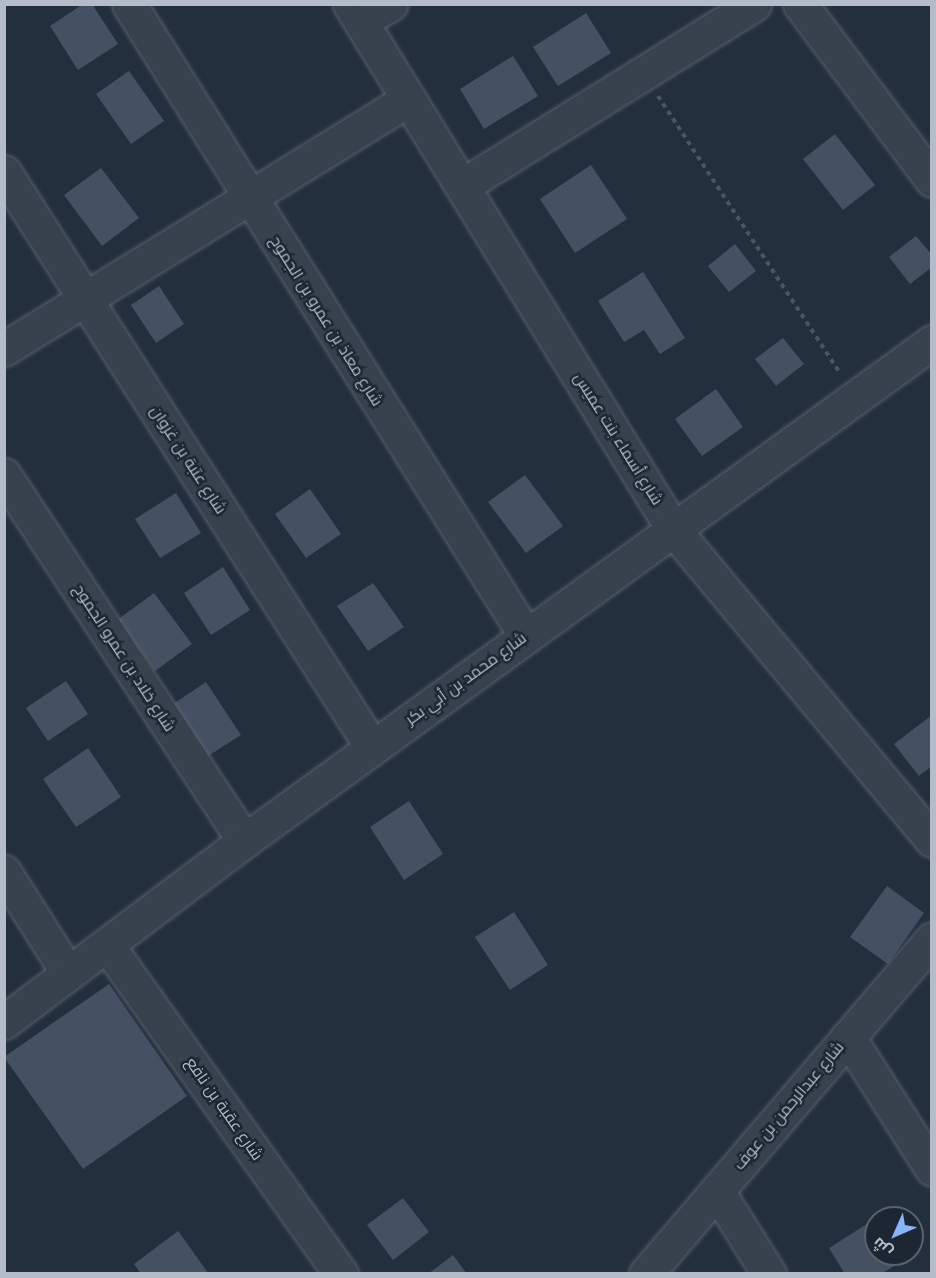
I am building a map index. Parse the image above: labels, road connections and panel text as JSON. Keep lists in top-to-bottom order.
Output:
{
  "streets": {
    "street": [
      "شارع معاذ بن عمرو بن الجموح",
      "شارع أسماء بنت عميس",
      "شارع عتبة بن غزوان",
      "شارع خلاد بن عمرو الجموح",
      "شارع محمد بن أبي بكر",
      "شارع عبدالرحمن بن عوف",
      "شارع عقبة بن نافع"
    ]
  },
  "crossings": [
    ["شارع معاذ بن عمرو بن الجموح", "شارع محمد بن أبي بكر"],
    ["شارع أسماء بنت عميس", "شارع محمد بن أبي بكر"],
    ["شارع عتبة بن غزوان", "شارع محمد بن أبي بكر"],
    ["شارع خلاد بن عمرو الجموح", "شارع محمد بن أبي بكر"],
    ["شارع محمد بن أبي بكر", "شارع عقبة بن نافع"]
  ],
  "north": "bottom left"
}
